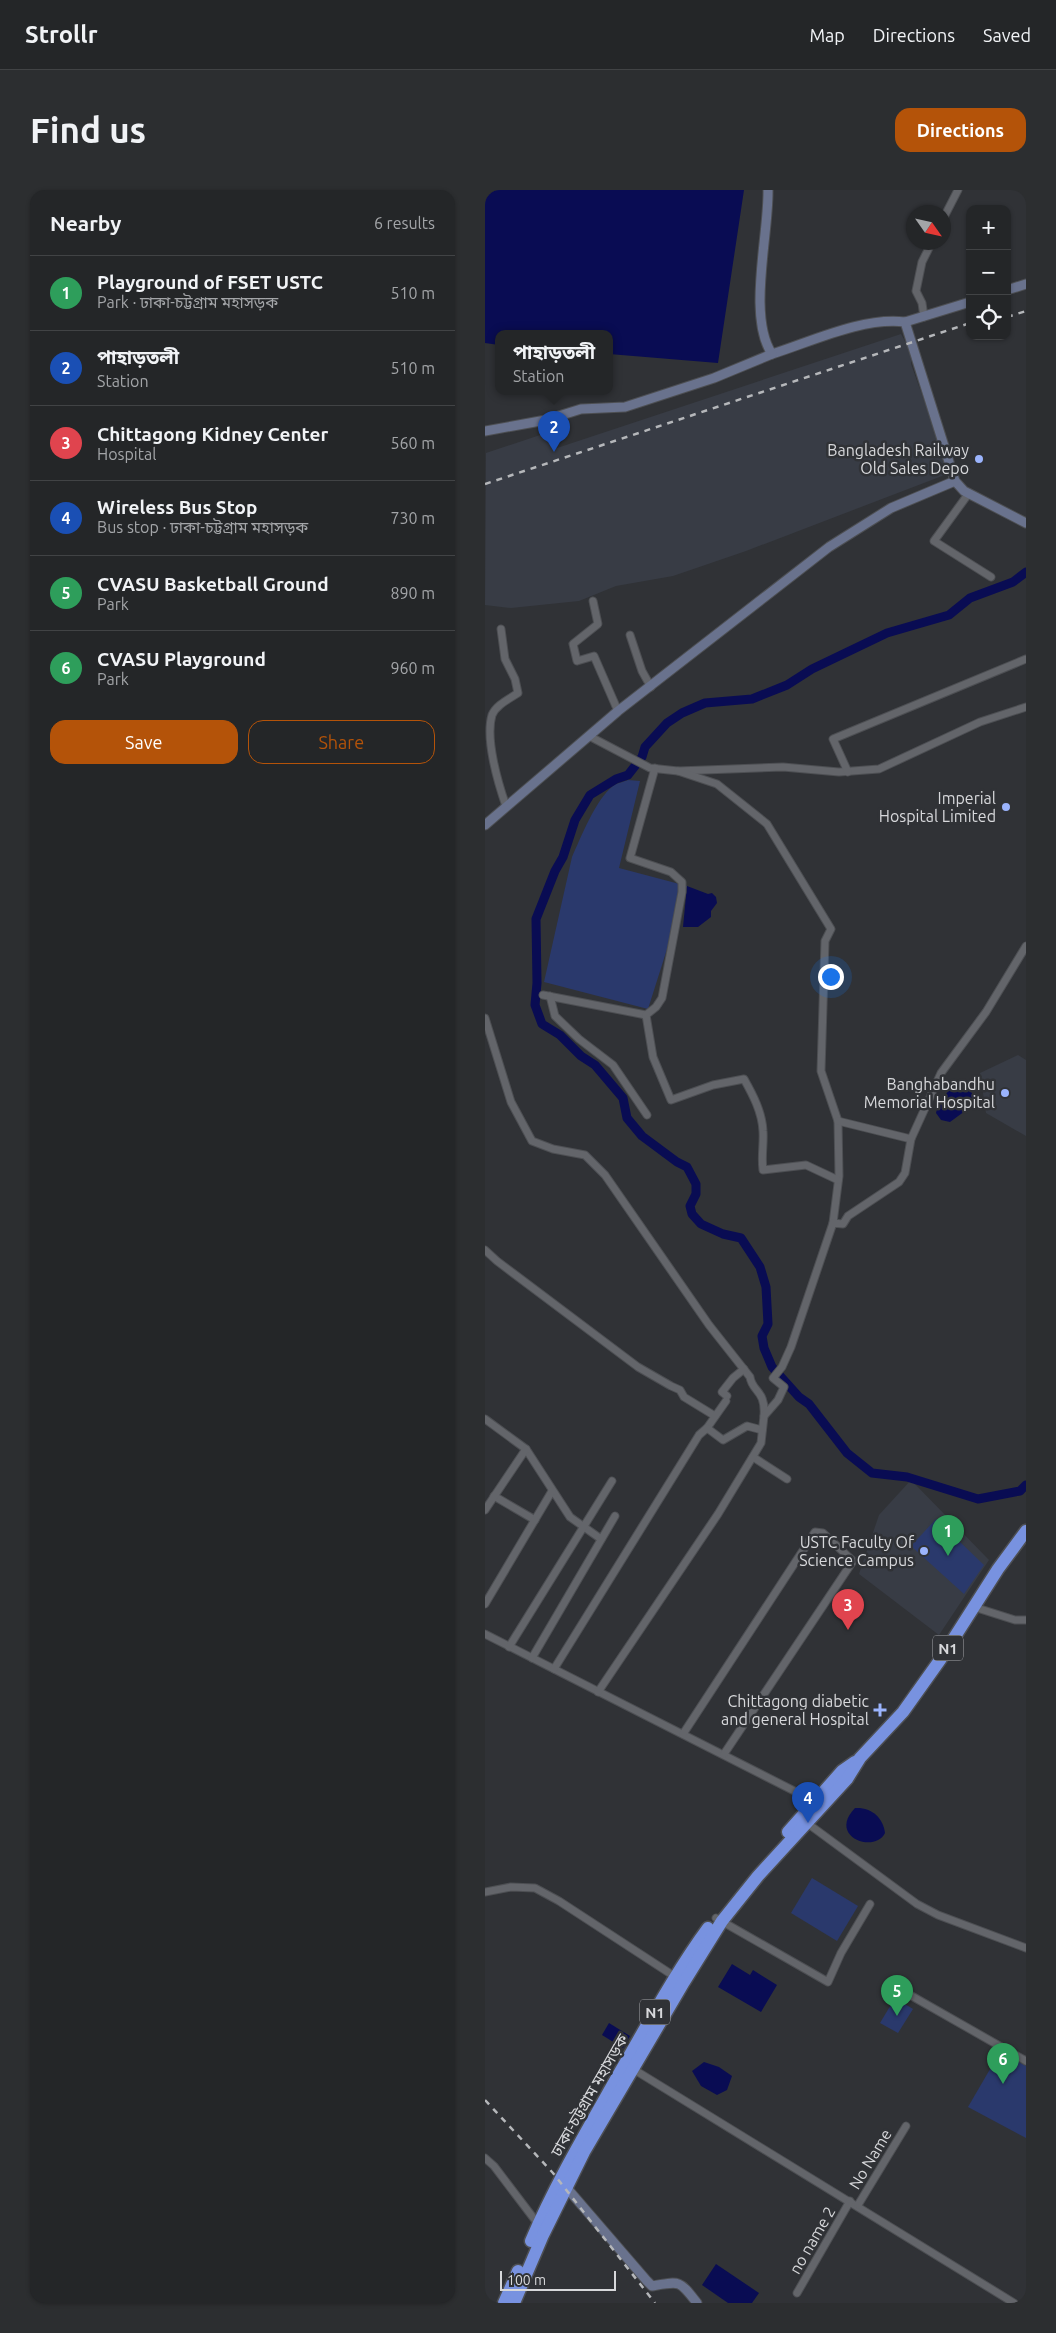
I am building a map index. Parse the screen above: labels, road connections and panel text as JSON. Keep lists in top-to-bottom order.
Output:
{
  "streets": {
    "highway": ["N1", "ঢাকা-চট্টগ্রাম মহাসড়ক"],
    "street": ["No Name", "no name 2"]
  },
  "places": {
    "other": [
      "Bangladesh Railway Old Sales Depo",
      "Imperial Hospital Limited",
      "Banghabandhu Memorial Hospital",
      "USTC Faculty Of Science Campus"
    ],
    "health": ["Chittagong diabetic and general Hospital"]
  },
  "scale_bar": "100 m",
  "north": "bottom right",
  "page": {
    "header": "Strollr",
    "nav": ["Map", "Directions", "Saved"],
    "buttons": [
      "Directions",
      ["Save", "Share"]
    ],
    "title": "Find us",
    "heading": ["Nearby", "6 results"],
    "map_buttons": ["+", "−"],
    "list": [
      {
        "mark": "1",
        "name": "Playground of FSET USTC",
        "note": "Park · ঢাকা-চট্টগ্রাম মহাসড়ক",
        "value": "510 m"
      },
      {
        "mark": "2",
        "name": "পাহাড়তলী",
        "note": "Station",
        "value": "510 m"
      },
      {
        "mark": "3",
        "name": "Chittagong Kidney Center",
        "note": "Hospital",
        "value": "560 m"
      },
      {
        "mark": "4",
        "name": "Wireless Bus Stop",
        "note": "Bus stop · ঢাকা-চট্টগ্রাম মহাসড়ক",
        "value": "730 m"
      },
      {
        "mark": "5",
        "name": "CVASU Basketball Ground",
        "note": "Park",
        "value": "890 m"
      },
      {
        "mark": "6",
        "name": "CVASU Playground",
        "note": "Park",
        "value": "960 m"
      }
    ],
    "popup": ["পাহাড়তলী", "Station"],
    "pins": [
      "2",
      "1",
      "3",
      "4",
      "5",
      "6"
    ],
    "scale": "100 m"
  }
}
